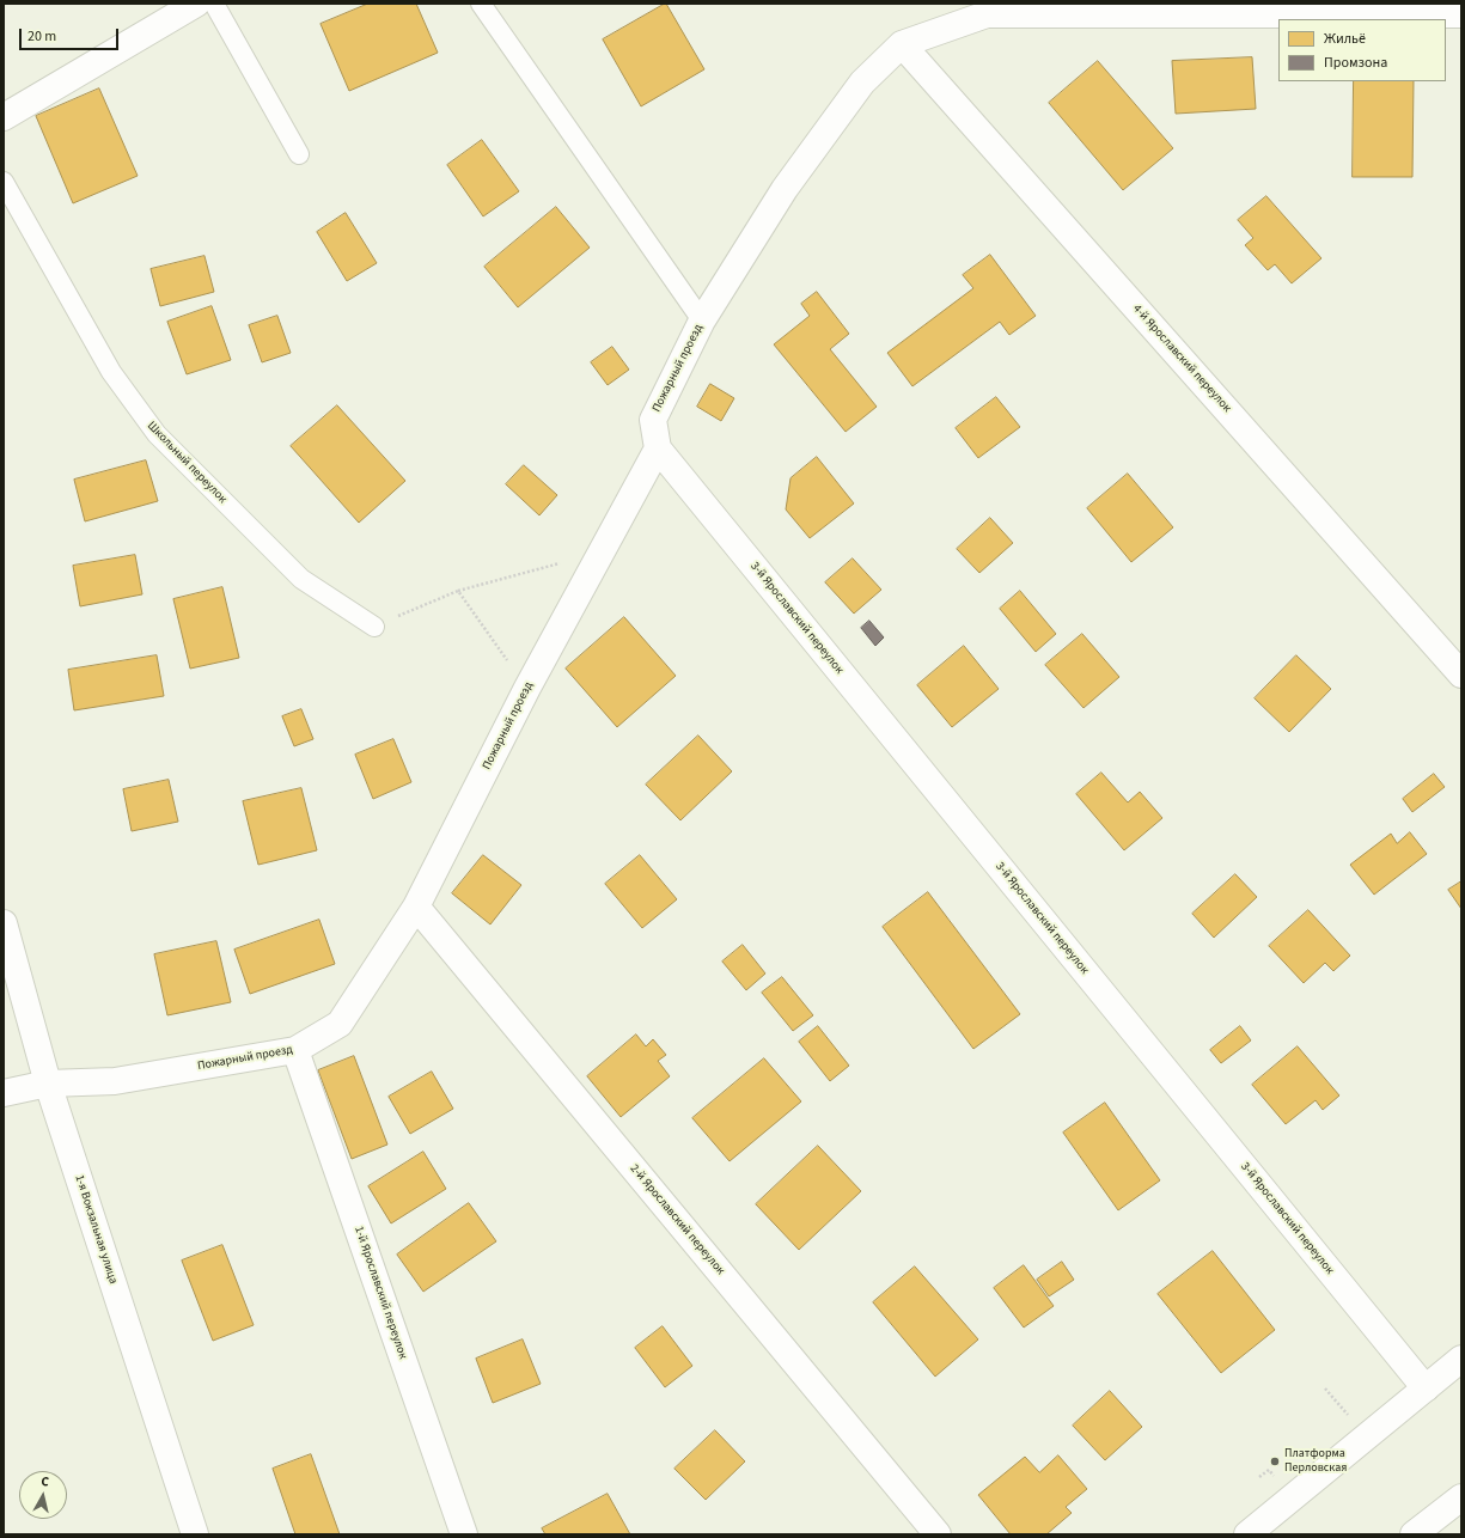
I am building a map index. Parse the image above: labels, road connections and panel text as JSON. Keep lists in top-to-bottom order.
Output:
{
  "streets": {
    "main road": [
      "4-й Ярославский переулок",
      "Пожарный проезд",
      "3-й Ярославский переулок",
      "2-й Ярославский переулок",
      "1-я Вокзальная улица",
      "1-й Ярославский переулок"
    ],
    "lane": ["Школьный переулок"]
  },
  "crossings": [
    ["4-й Ярославский переулок", "Пожарный проезд"],
    ["Пожарный проезд", "3-й Ярославский переулок"],
    ["Пожарный проезд", "2-й Ярославский переулок"],
    ["Пожарный проезд", "1-я Вокзальная улица"],
    ["Пожарный проезд", "1-й Ярославский переулок"]
  ],
  "places": ["Платформа Перловская"],
  "legend": ["Жильё", "Промзона"],
  "scale_bar": "20 m",
  "north": "top"
}
